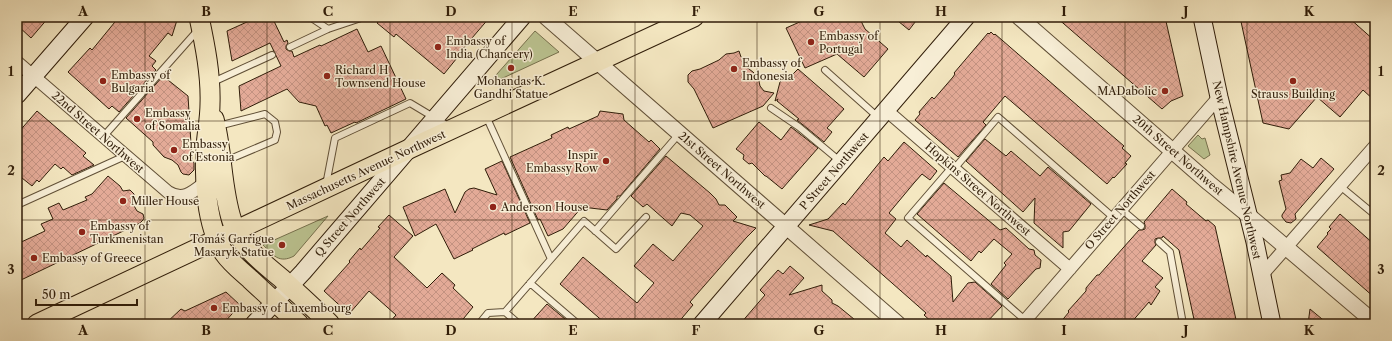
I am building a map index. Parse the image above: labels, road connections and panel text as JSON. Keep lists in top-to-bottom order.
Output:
{
  "streets": {
    "main road": [
      "Massachusetts Avenue Northwest",
      "New Hampshire Avenue Northwest",
      "P Street Northwest",
      "Q Street Northwest"
    ],
    "street": [
      "22nd Street Northwest",
      "20th Street Northwest",
      "21st Street Northwest",
      "Hopkins Street Northwest",
      "O Street Northwest"
    ]
  },
  "crossings": [
    ["20th Street Northwest", "New Hampshire Avenue Northwest"],
    ["20th Street Northwest", "O Street Northwest"],
    ["Massachusetts Avenue Northwest", "21st Street Northwest"],
    ["Massachusetts Avenue Northwest", "Q Street Northwest"],
    ["21st Street Northwest", "P Street Northwest"],
    ["New Hampshire Avenue Northwest", "O Street Northwest"],
    ["P Street Northwest", "Hopkins Street Northwest"],
    ["Hopkins Street Northwest", "O Street Northwest"]
  ],
  "places": [
    "Embassy of Portugal",
    "Embassy of India (Chancery)",
    "Mohandas K. Gandhi Statue",
    "Embassy of Indonesia",
    "Richard H Townsend House",
    "Embassy of Bulgaria",
    "Strauss Building",
    "MADabolic",
    "Embassy of Somalia",
    "Embassy of Estonia",
    "Inspīr Embassy Row",
    "Miller House",
    "Anderson House",
    "Embassy of Turkmenistan",
    "Tomáš Garrigue Masaryk Statue",
    "Embassy of Greece",
    "Embassy of Luxembourg"
  ],
  "scale_bar": "50 m",
  "grid": {
    "columns": [
      "A",
      "B",
      "C",
      "D",
      "E",
      "F",
      "G",
      "H",
      "I",
      "J",
      "K"
    ],
    "rows": ["1", "2", "3"]
  }
}
